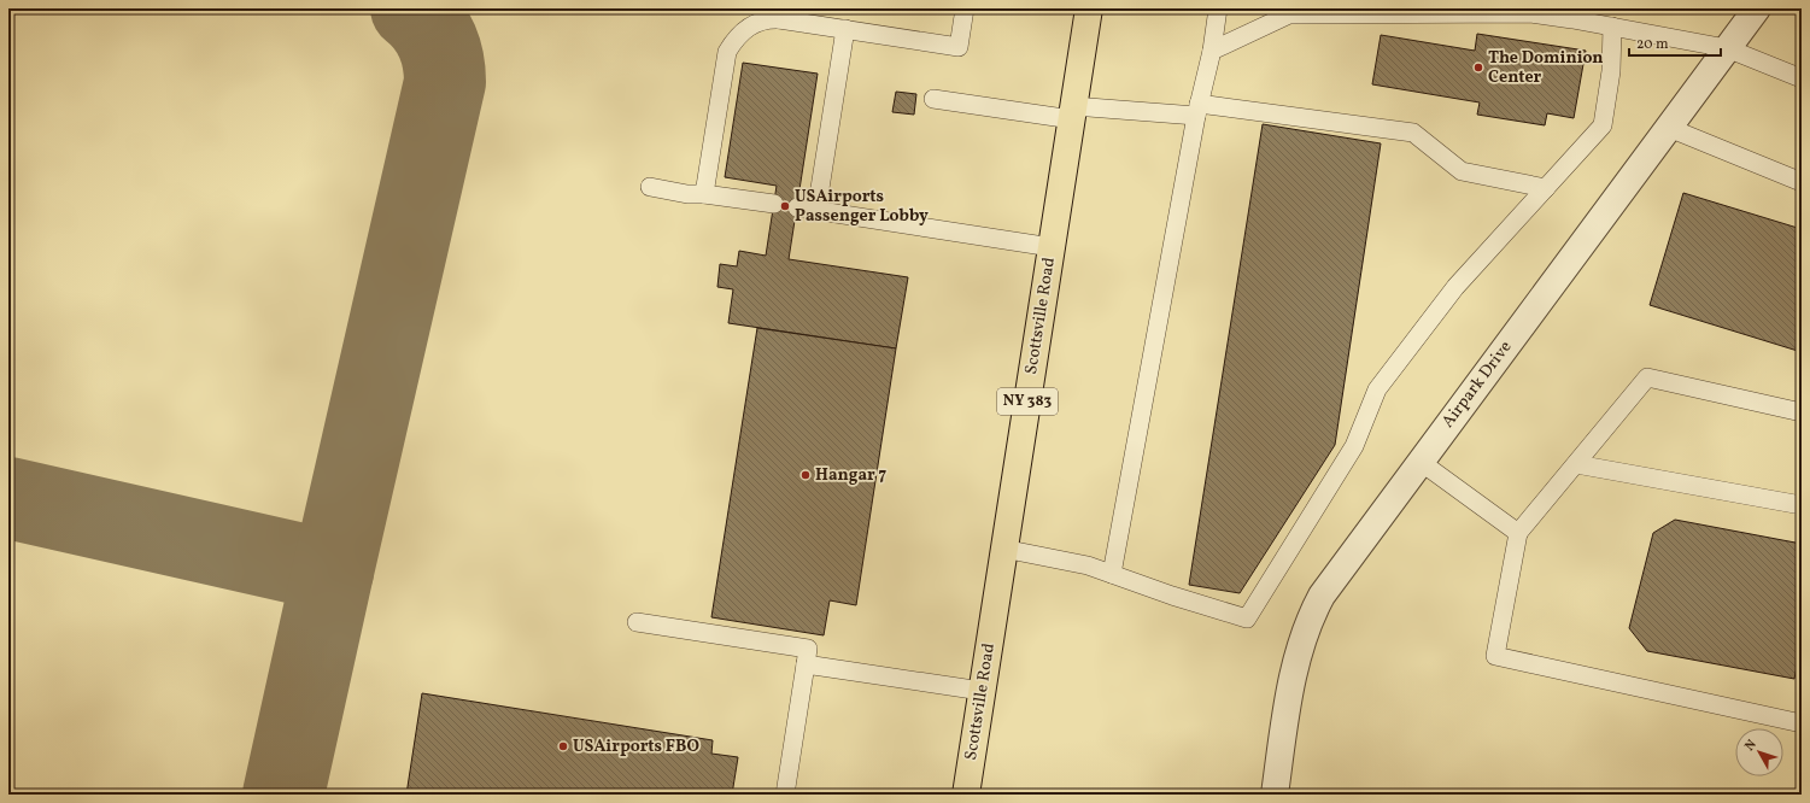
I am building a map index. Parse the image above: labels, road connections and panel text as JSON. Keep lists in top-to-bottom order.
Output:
{
  "streets": {
    "main road": ["Scottsville Road", "NY 383"],
    "street": ["Airpark Drive"]
  },
  "places": [
    "The Dominion Center",
    "USAirports Passenger Lobby",
    "Hangar 7",
    "USAirports FBO"
  ],
  "scale_bar": "20 m",
  "north": "top left"
}
